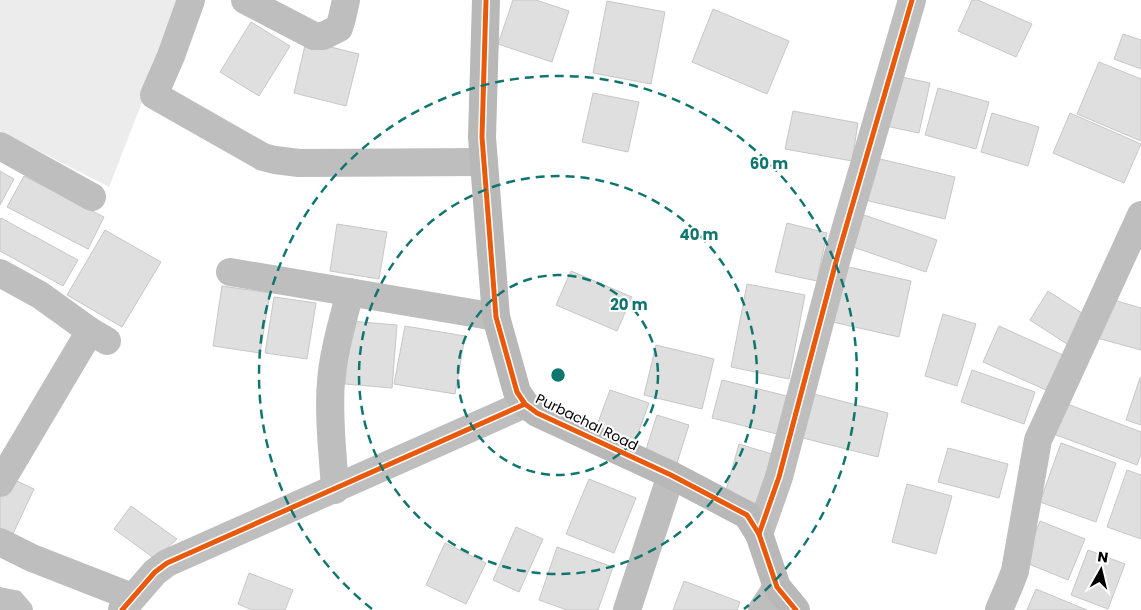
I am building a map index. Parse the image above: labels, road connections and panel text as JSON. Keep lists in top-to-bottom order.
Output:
{
  "streets": {
    "street": ["Purbachal Road"]
  },
  "north": "top",
  "rings": ["60 m", "40 m", "20 m"]
}
